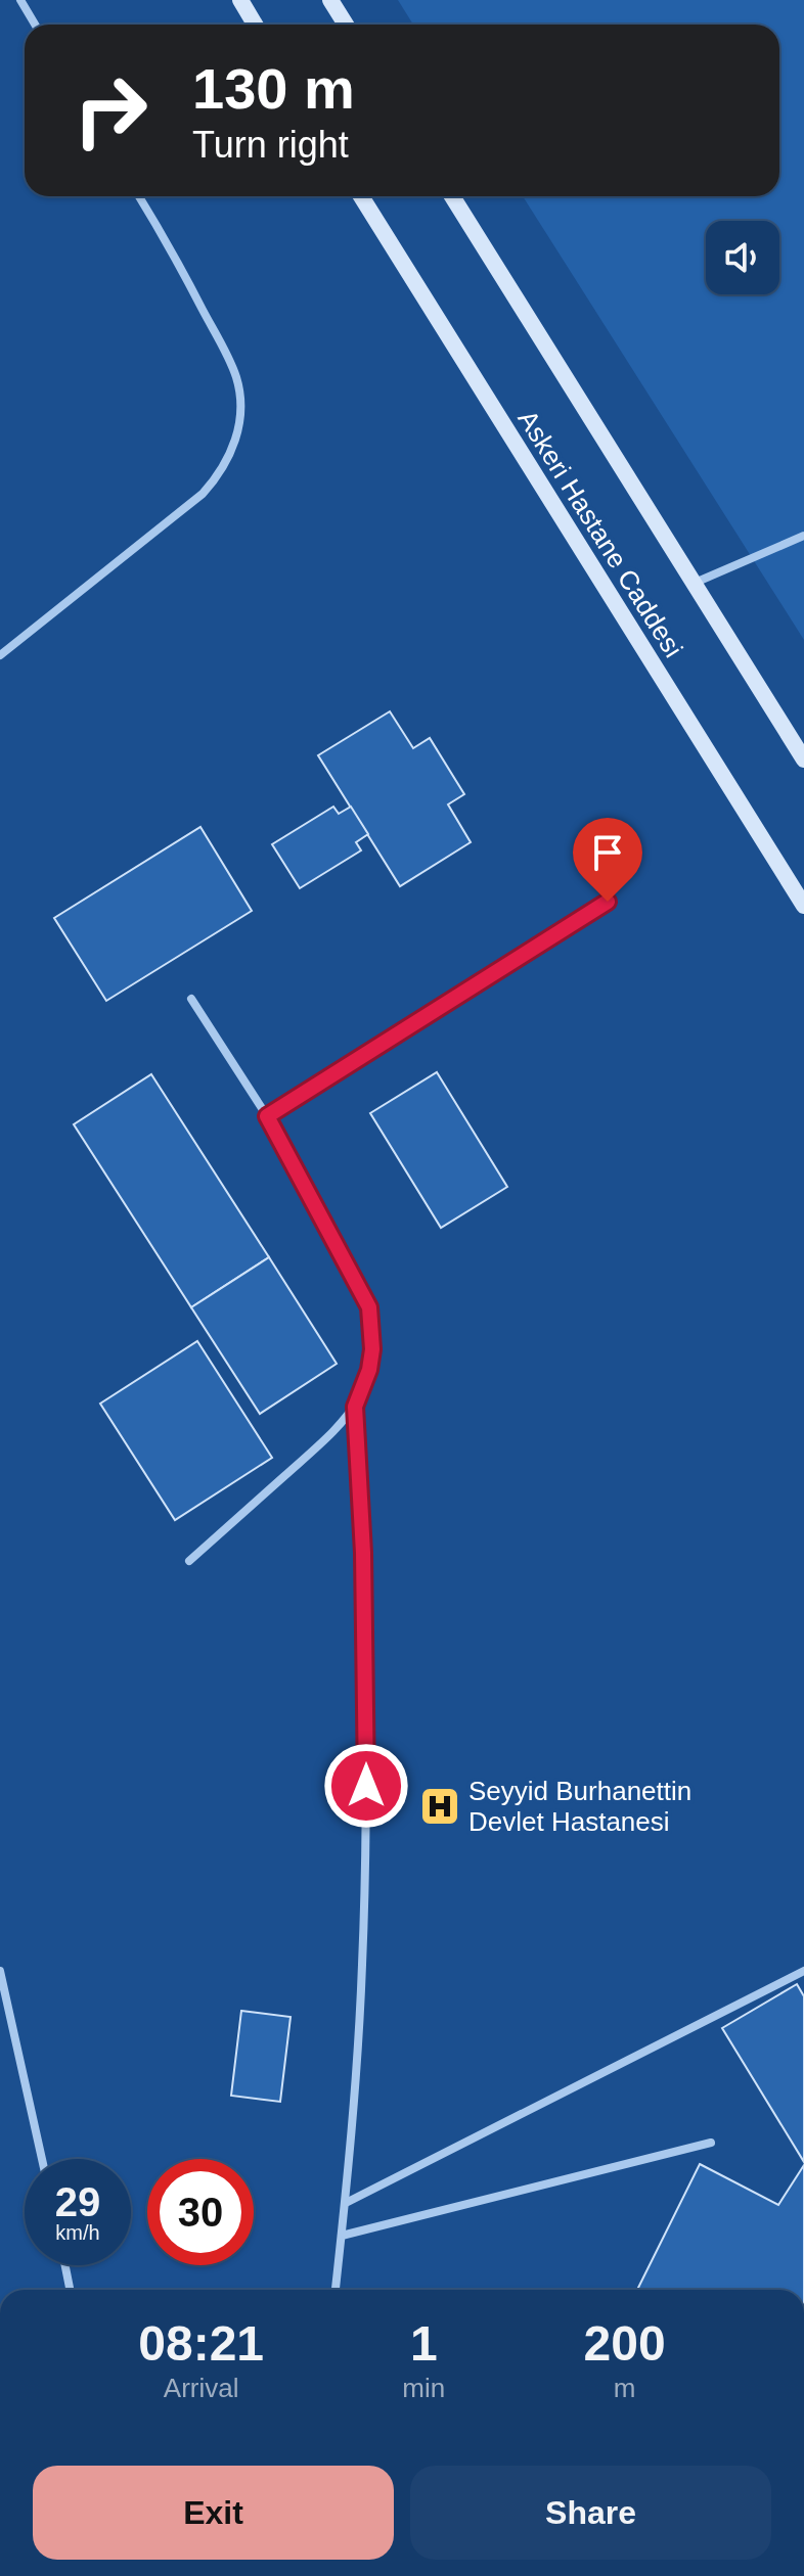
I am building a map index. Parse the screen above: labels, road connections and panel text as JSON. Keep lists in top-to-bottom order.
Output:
{
  "streets": {
    "street": ["Askeri Hastane Caddesi"]
  },
  "places": {
    "hospital": ["Seyyid Burhanettin Devlet Hastanesi"]
  },
  "page": {
    "turn": ["130 m", "Turn right"],
    "speed": "29 km/h",
    "limit": "30",
    "eta": [
      "08:21",
      "Arrival",
      "1",
      "min",
      "200",
      "m"
    ],
    "buttons": ["Exit", "Share"]
  }
}
